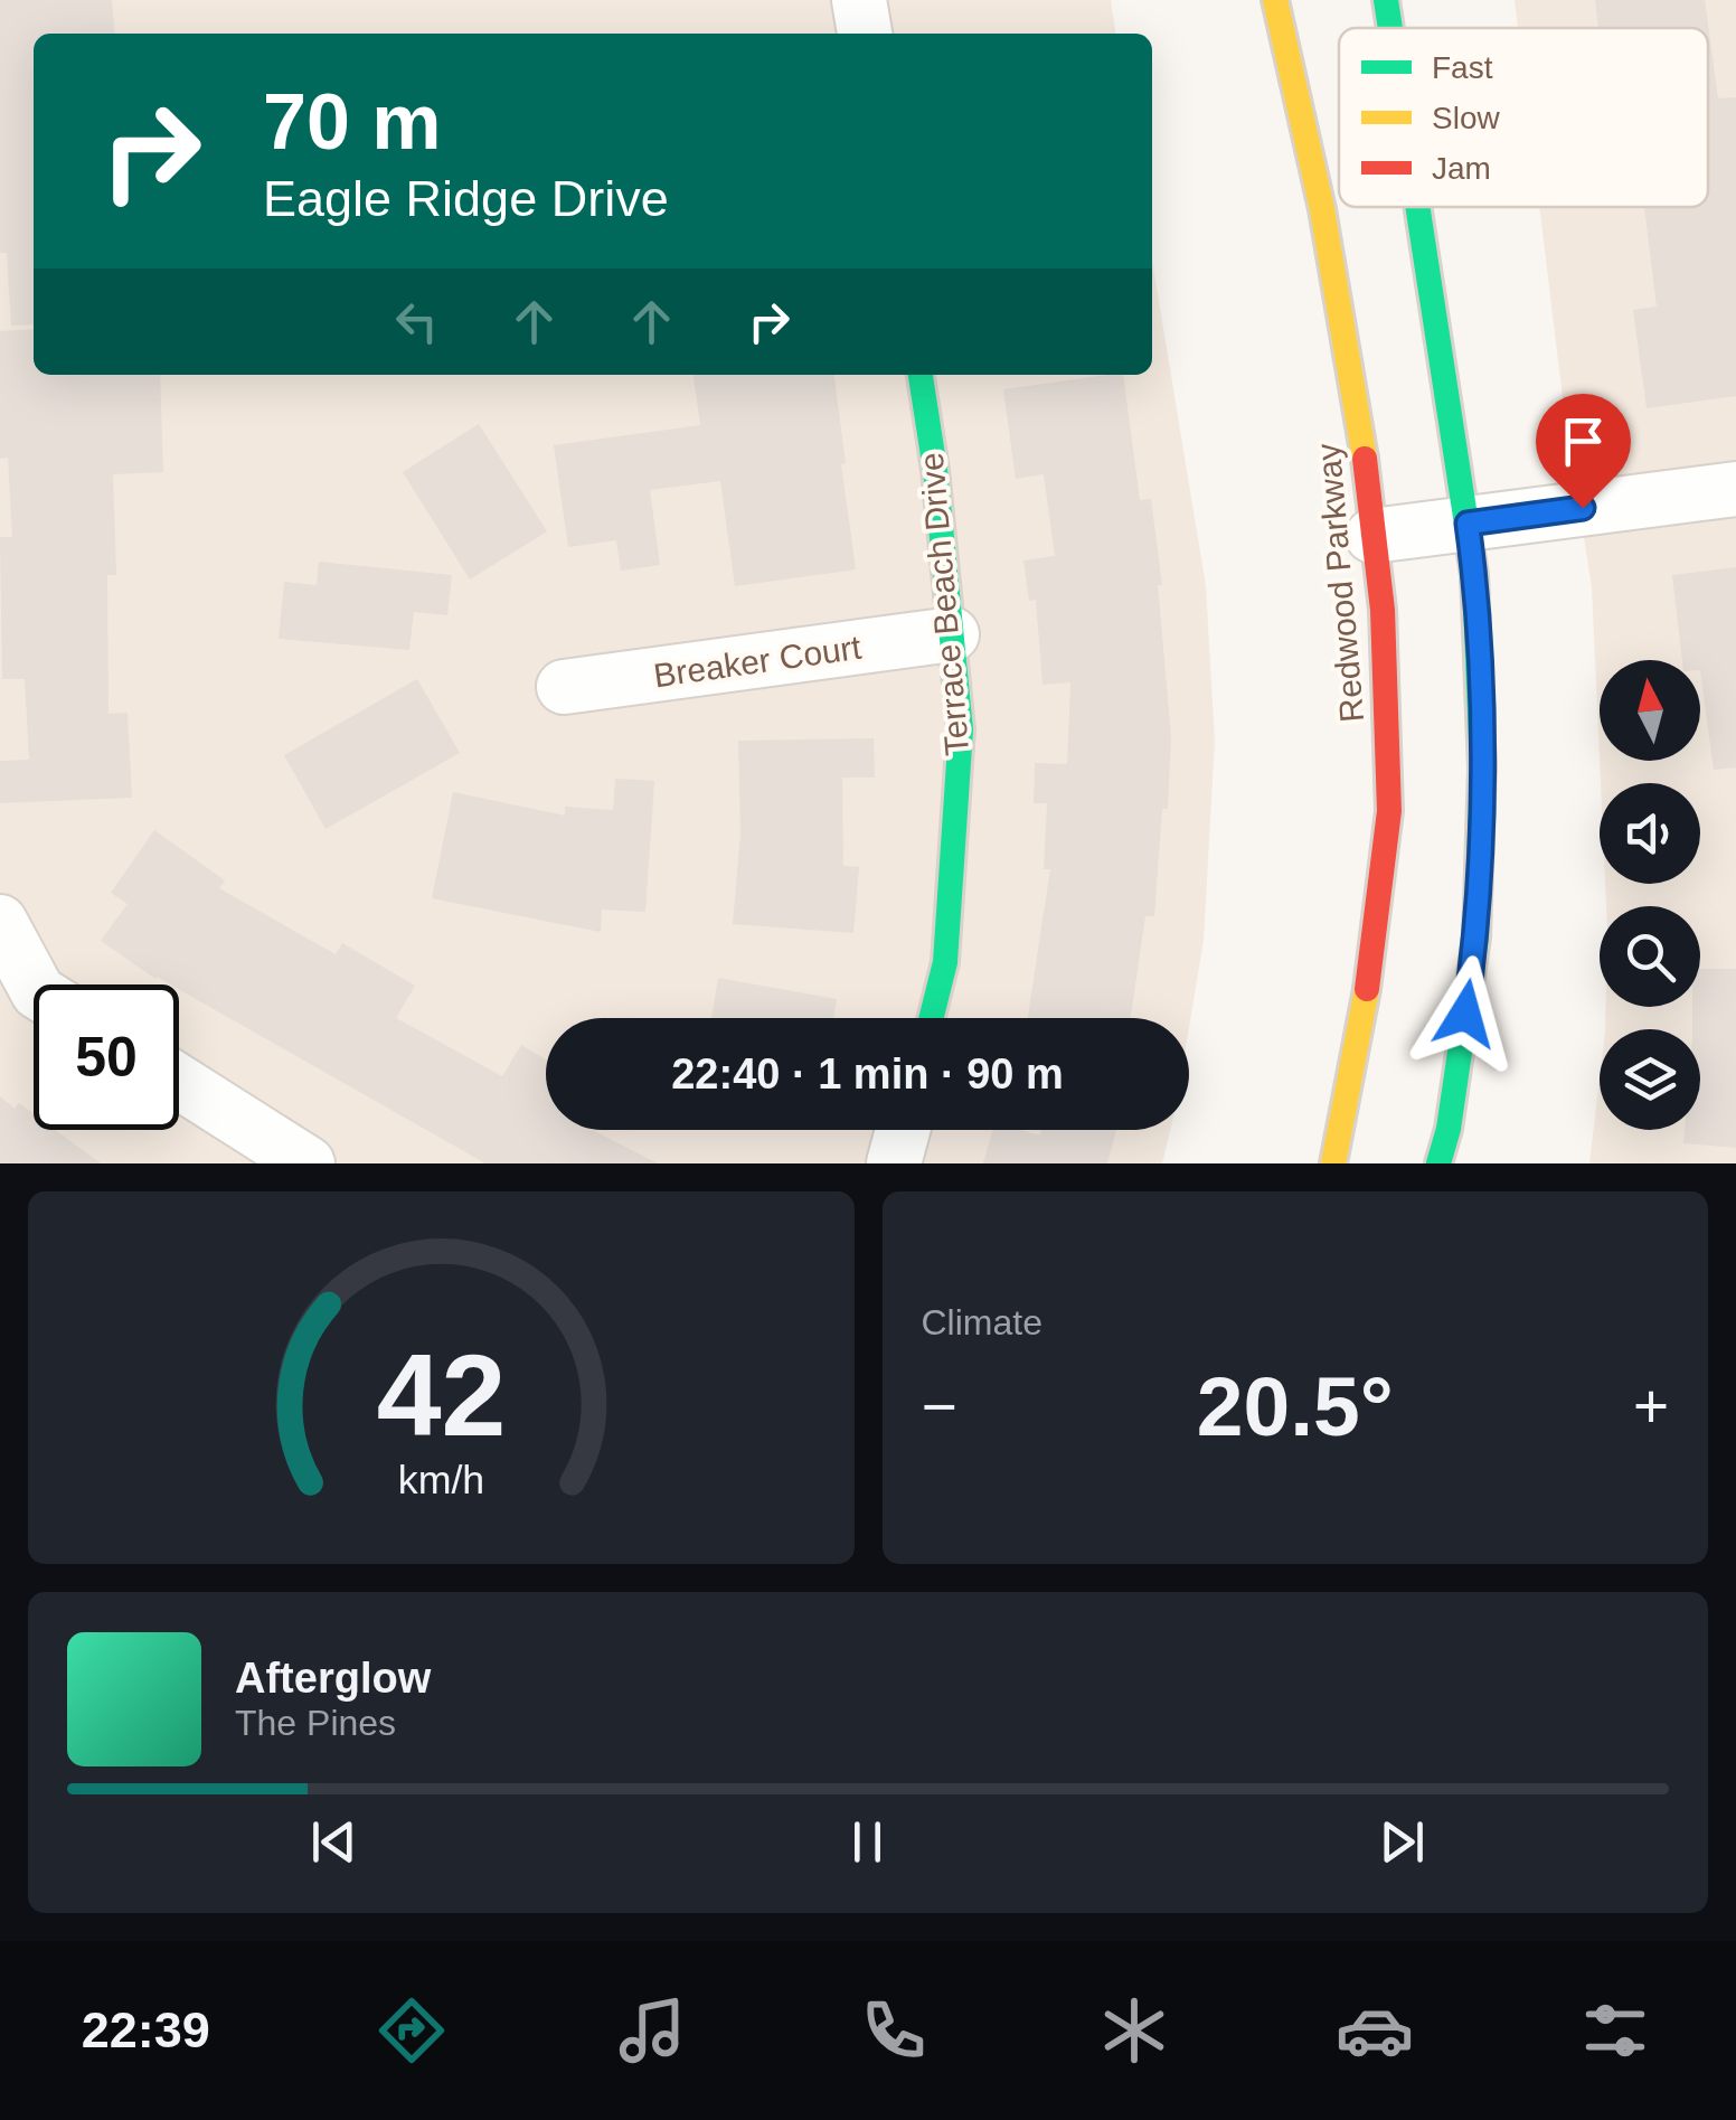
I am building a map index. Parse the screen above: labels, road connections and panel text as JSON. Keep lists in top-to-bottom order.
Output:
{
  "streets": {
    "main road": ["Redwood Parkway", "Terrace Beach Drive"],
    "street": ["Breaker Court"]
  },
  "crossings": [
    ["Terrace Beach Drive", "Breaker Court"]
  ],
  "legend": ["Fast", "Slow", "Jam"],
  "north": "top",
  "page": {
    "turn": ["70 m", "Eagle Ridge Drive"],
    "limit": "50",
    "trip": "22:40 · 1 min · 90 m",
    "tile": "Climate",
    "heat": ["−", "20.5°", "+"],
    "song": ["Afterglow", "The Pines"],
    "tabs": "22:39",
    "gauge": ["42", "km/h"]
  }
}
